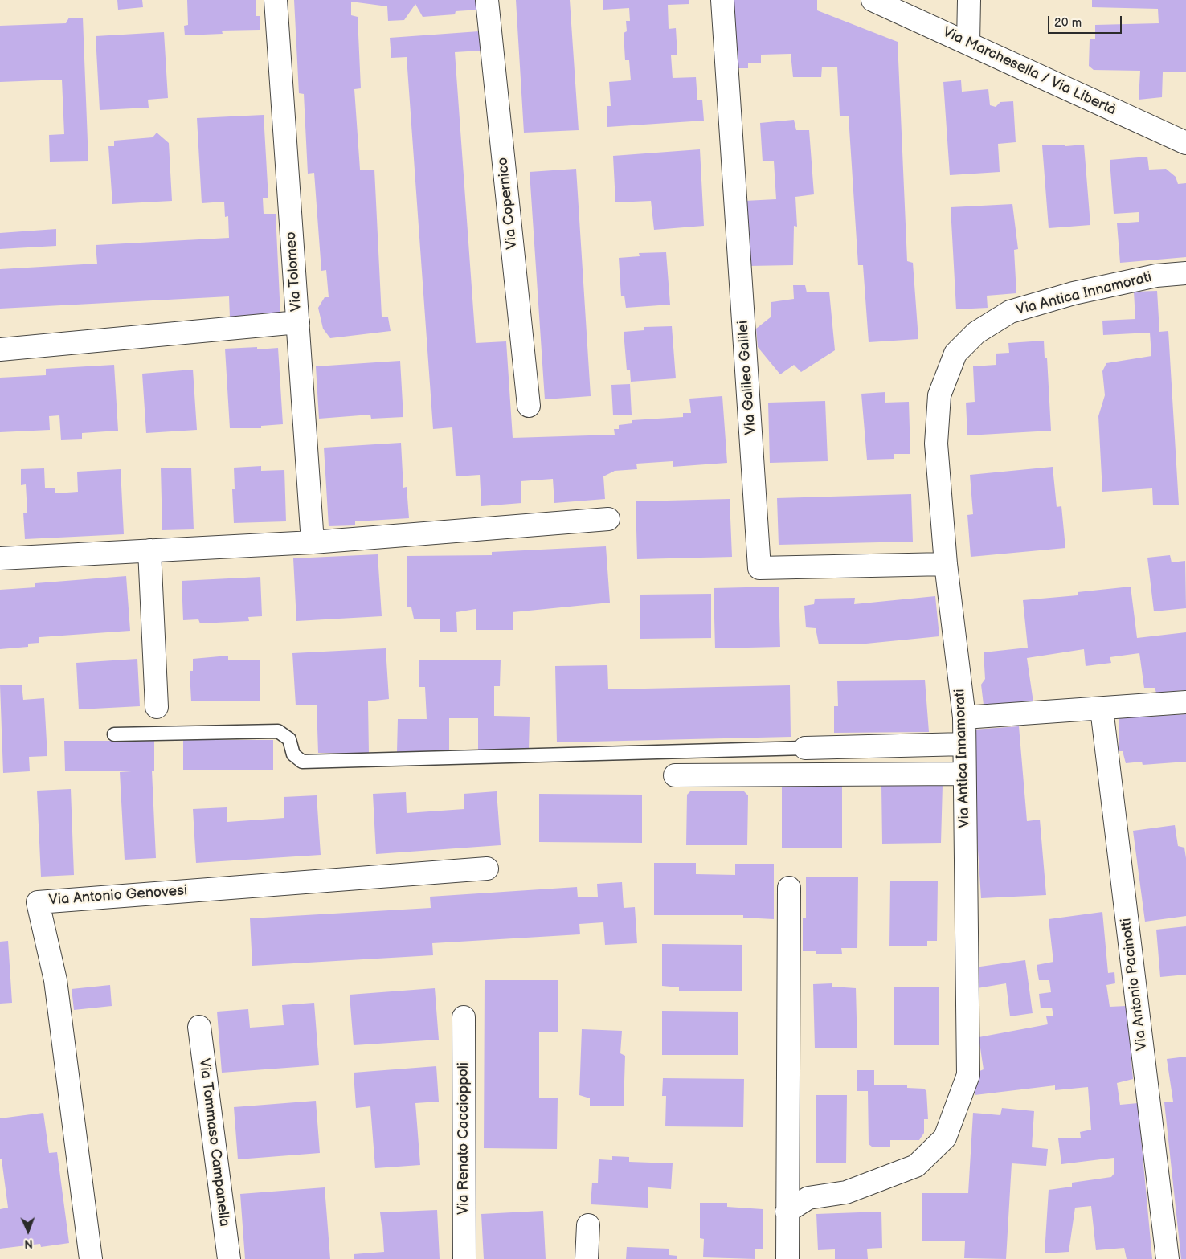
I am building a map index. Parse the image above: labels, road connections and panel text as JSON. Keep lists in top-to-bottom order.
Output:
{
  "streets": {
    "street": [
      "Via Marchesella / Via Libertà",
      "Via Copernico",
      "Via Tolomeo",
      "Via Antica Innamorati",
      "Via Galileo Galilei",
      "Via Antonio Genovesi",
      "Via Antonio Pacinotti",
      "Via Renato Caccioppoli",
      "Via Tommaso Campanella"
    ]
  },
  "crossings": [
    ["Via Antica Innamorati", "Via Galileo Galilei"]
  ],
  "scale_bar": "20 m",
  "north": "bottom"
}
